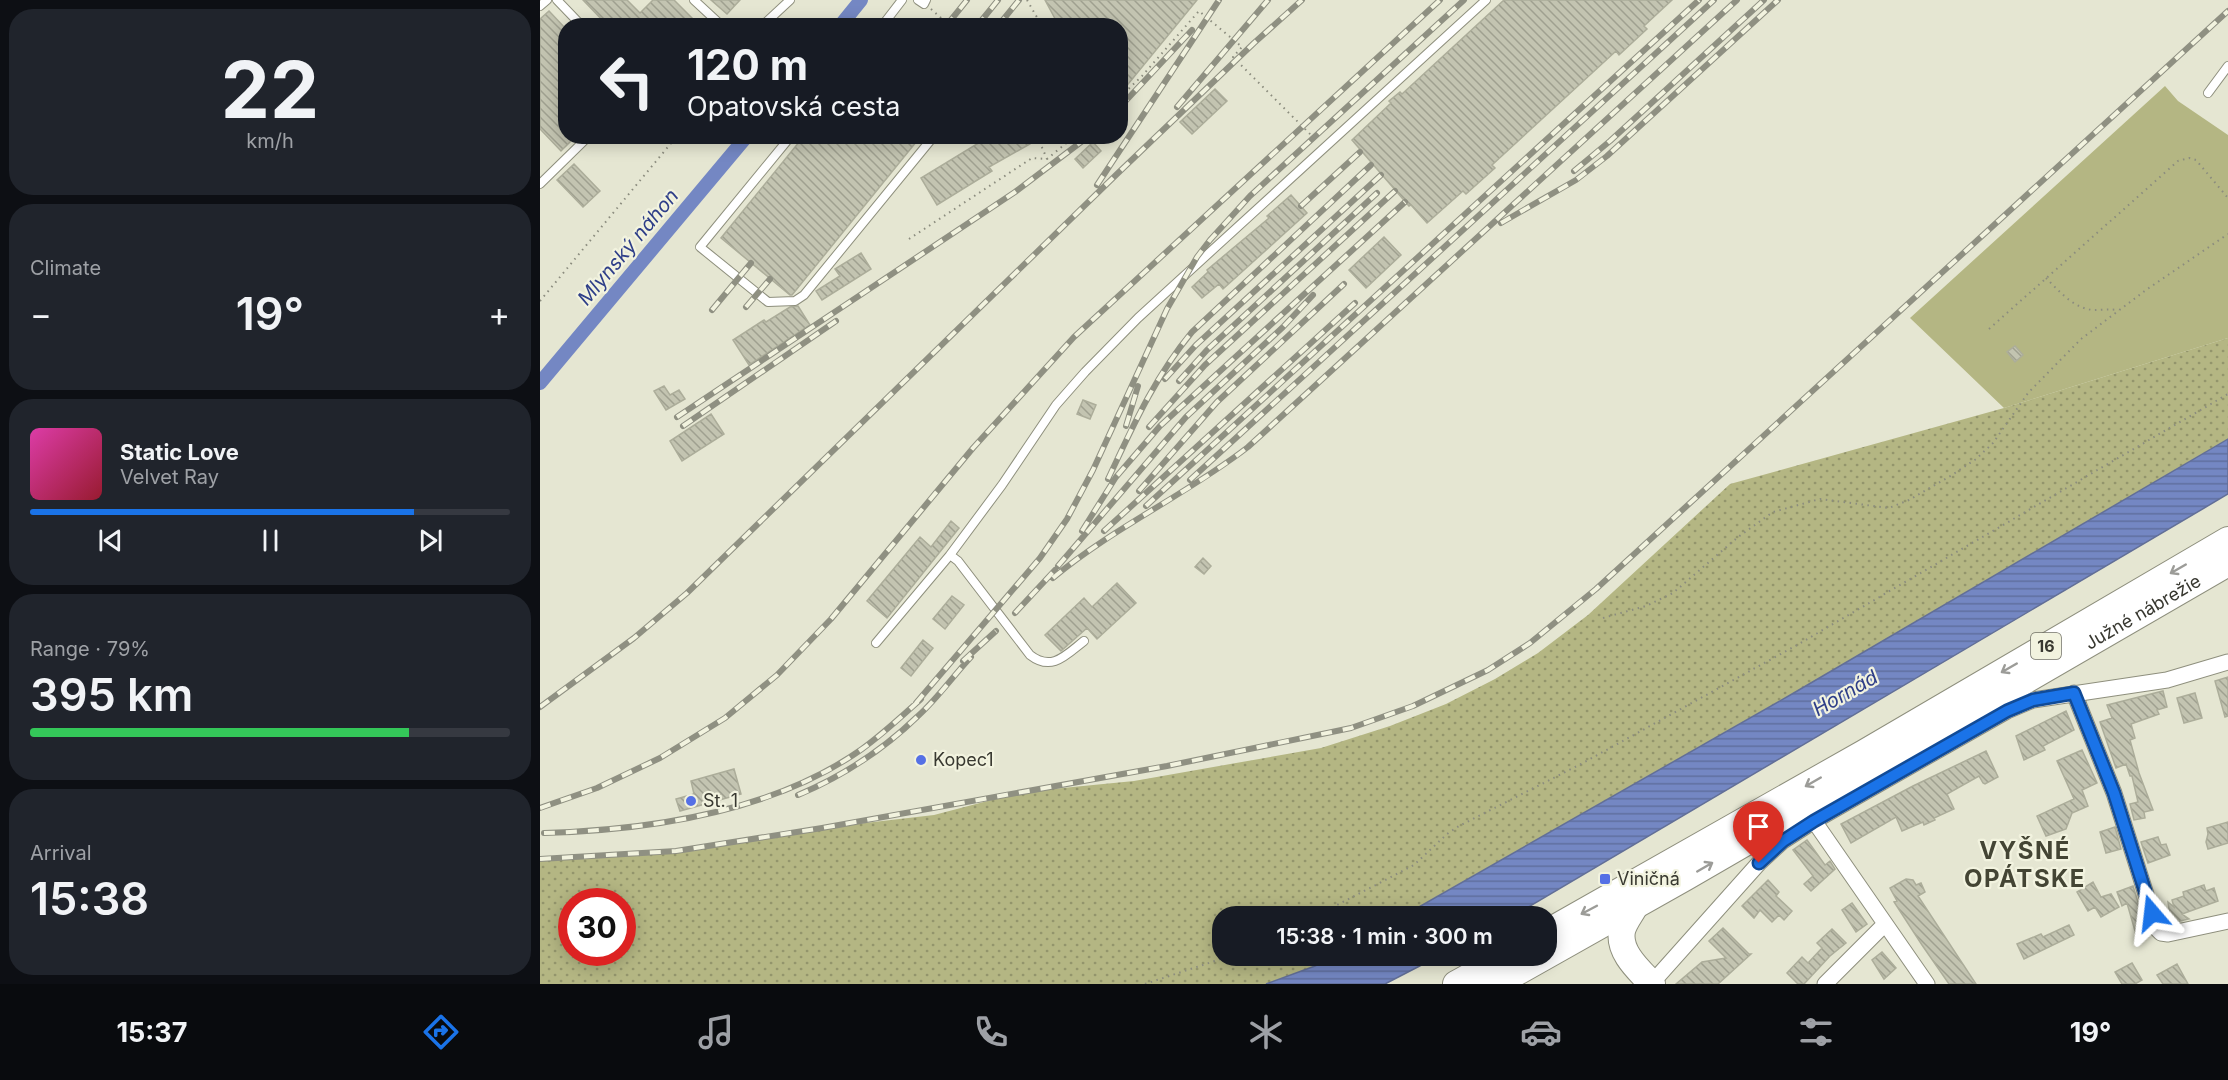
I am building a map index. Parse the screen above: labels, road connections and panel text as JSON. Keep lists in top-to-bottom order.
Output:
{
  "streets": {
    "highway": ["Južné nábrežie", "16"]
  },
  "districts": ["VYŠNÉ OPÁTSKE"],
  "water": ["Mlynský náhon", "Hornád"],
  "places": {
    "other": ["Kopec1", "St. 1"],
    "transit": ["Viničná"]
  },
  "page": {
    "tile": [
      ["22", "km/h"],
      "Climate",
      ["Range · 79%", "395 km"],
      ["Arrival", "15:38"]
    ],
    "turn": ["120 m", "Opatovská cesta"],
    "heat": ["−", "19°", "+"],
    "song": ["Static Love", "Velvet Ray"],
    "limit": "30",
    "trip": "15:38 · 1 min · 300 m",
    "tabs": ["15:37", "19°"]
  }
}
